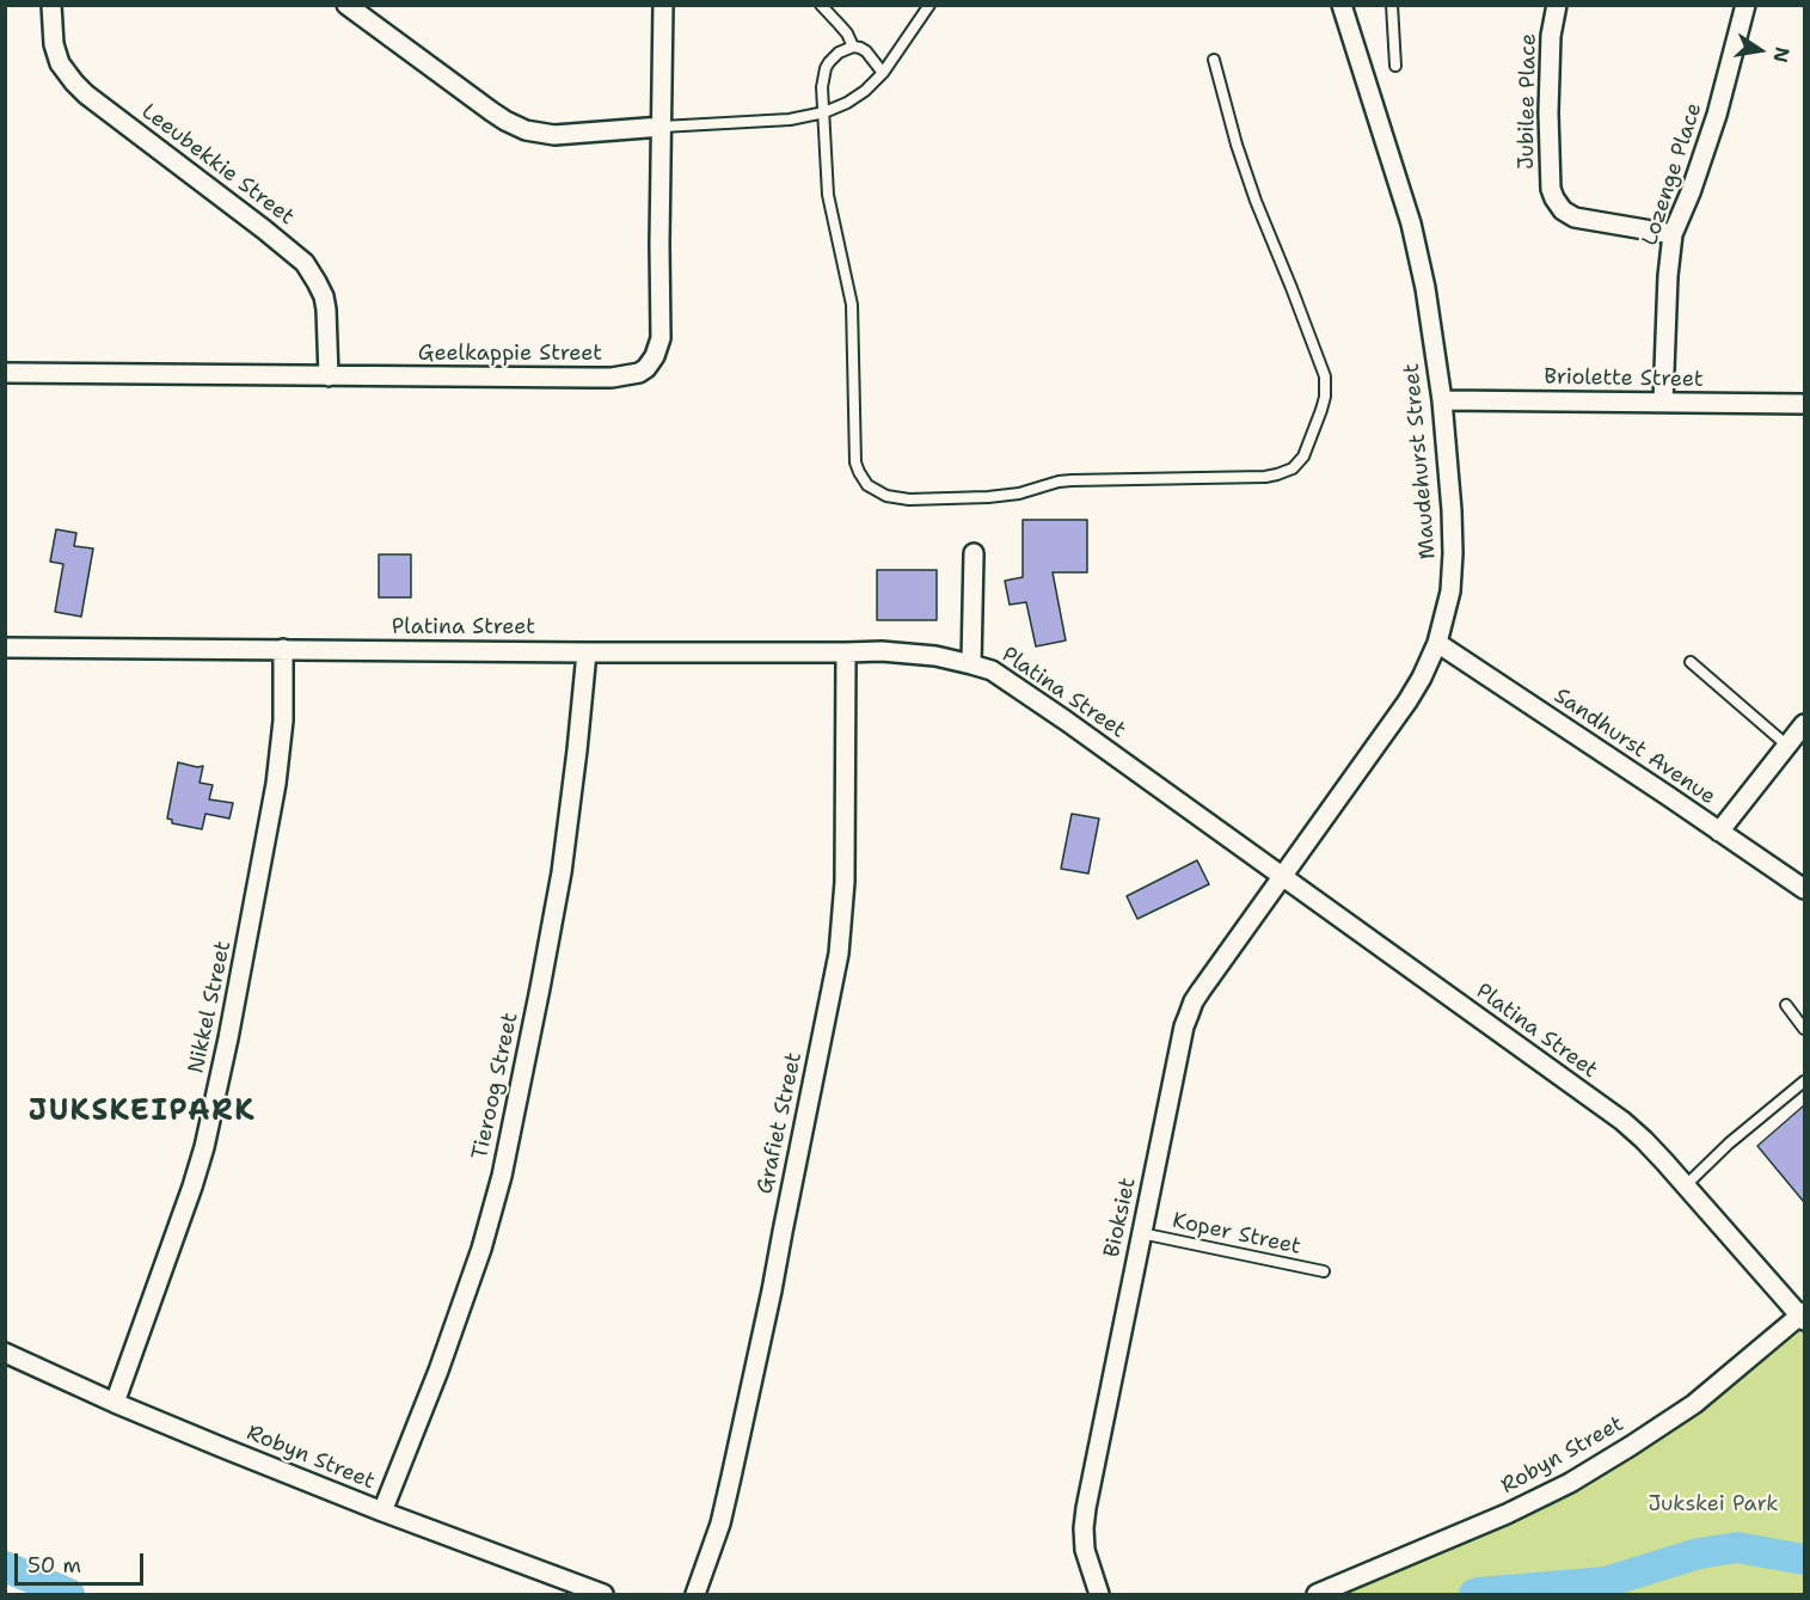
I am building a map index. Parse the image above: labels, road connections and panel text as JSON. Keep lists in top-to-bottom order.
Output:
{
  "streets": {
    "street": [
      "Jubilee Place",
      "Leeubekkie Street",
      "Lozenge Place",
      "Geelkappie Street",
      "Briolette Street",
      "Maudehurst Street",
      "Platina Street",
      "Sandhurst Avenue",
      "Nikkel Street",
      "Tieroog Street",
      "Grafiet Street",
      "Bioksiet",
      "Robyn Street"
    ],
    "lane": ["Koper Street"]
  },
  "crossings": [
    ["Jubilee Place", "Lozenge Place"],
    ["Leeubekkie Street", "Geelkappie Street"],
    ["Lozenge Place", "Briolette Street"],
    ["Briolette Street", "Maudehurst Street"],
    ["Maudehurst Street", "Platina Street"],
    ["Maudehurst Street", "Sandhurst Avenue"],
    ["Maudehurst Street", "Bioksiet"],
    ["Platina Street", "Nikkel Street"],
    ["Platina Street", "Tieroog Street"],
    ["Platina Street", "Grafiet Street"],
    ["Platina Street", "Bioksiet"],
    ["Platina Street", "Robyn Street"],
    ["Nikkel Street", "Robyn Street"],
    ["Tieroog Street", "Robyn Street"],
    ["Bioksiet", "Koper Street"]
  ],
  "districts": ["JUKSKEIPARK"],
  "parks": ["Jukskei Park"],
  "scale_bar": "50 m",
  "north": "right"
}
